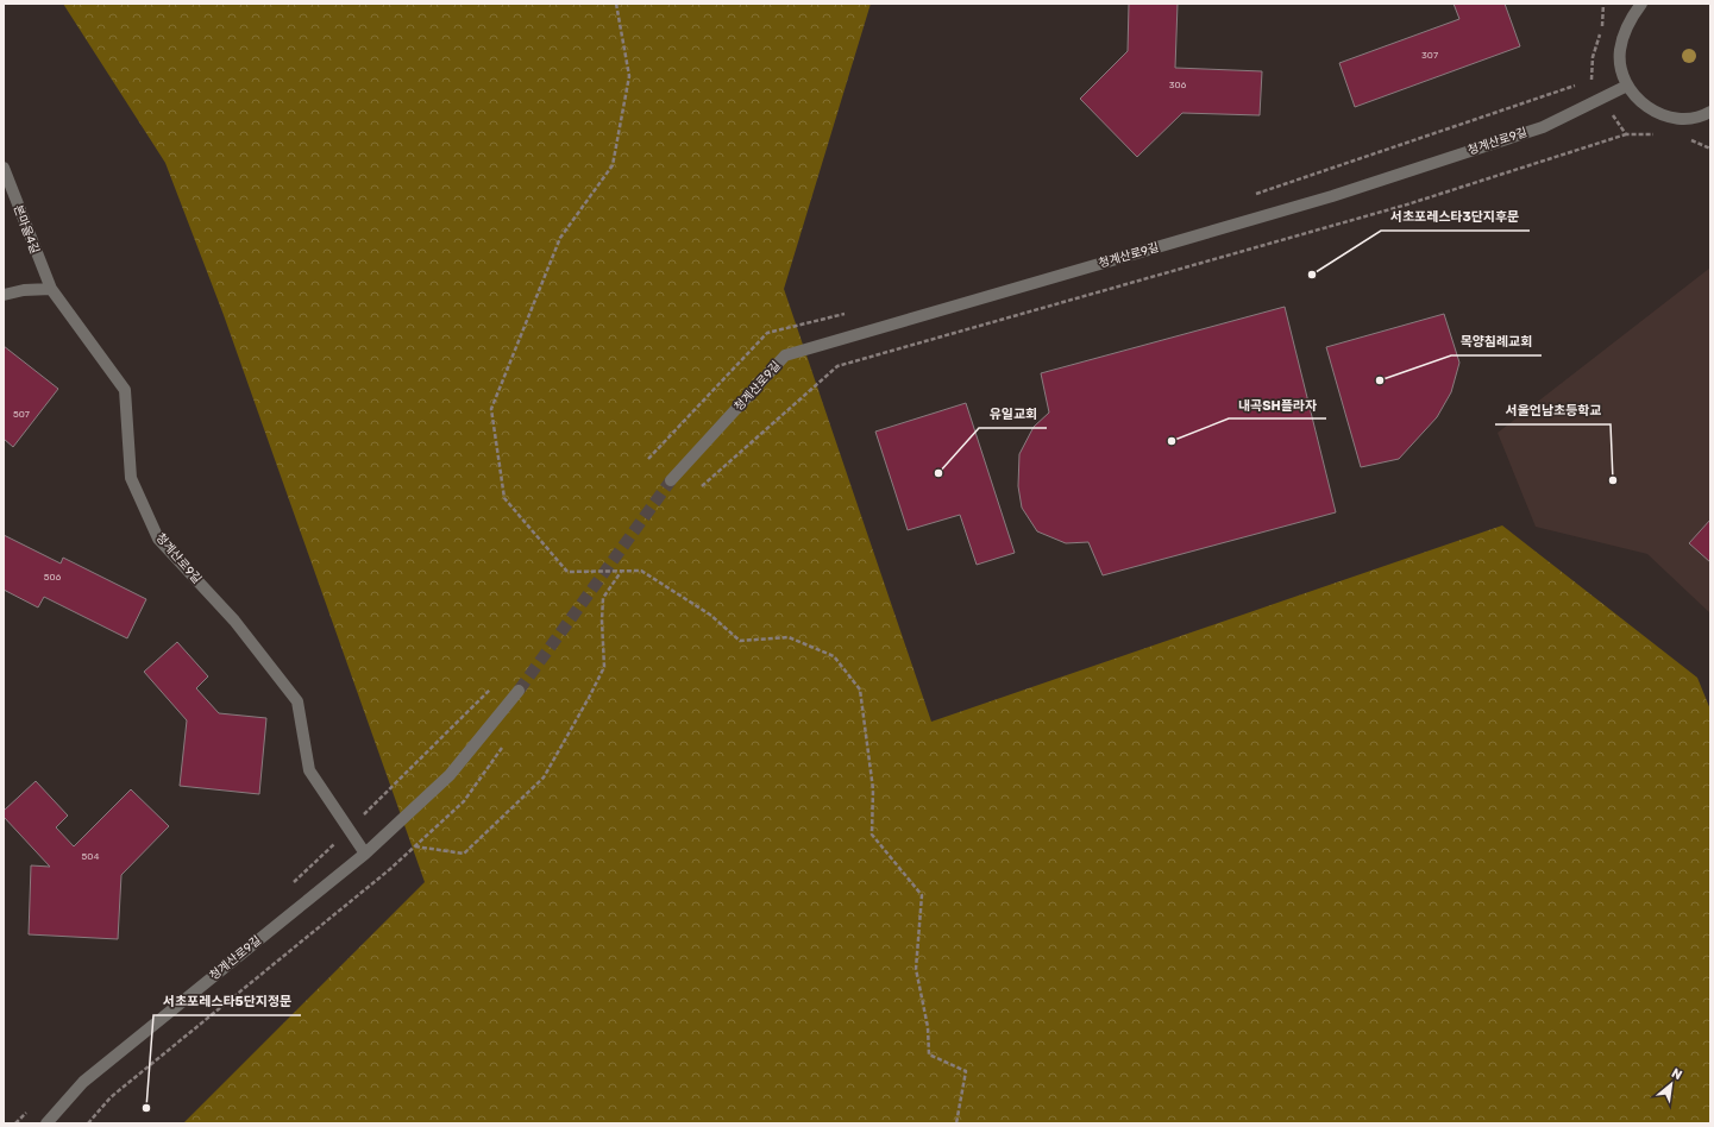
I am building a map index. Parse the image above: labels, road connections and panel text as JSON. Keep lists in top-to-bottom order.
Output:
{
  "streets": {
    "street": ["청계산로9길", "본마을4길"]
  },
  "crossings": [
    ["청계산로9길", "본마을4길"]
  ],
  "places": [
    "서초포레스타3단지후문",
    "목양침례교회",
    "내곡SH플라자",
    "유일교회",
    "서울언남초등학교",
    "서초포레스타5단지정문"
  ],
  "house_numbers": [
    "307",
    "306",
    "507",
    "506",
    "504"
  ],
  "north": "top right"
}
